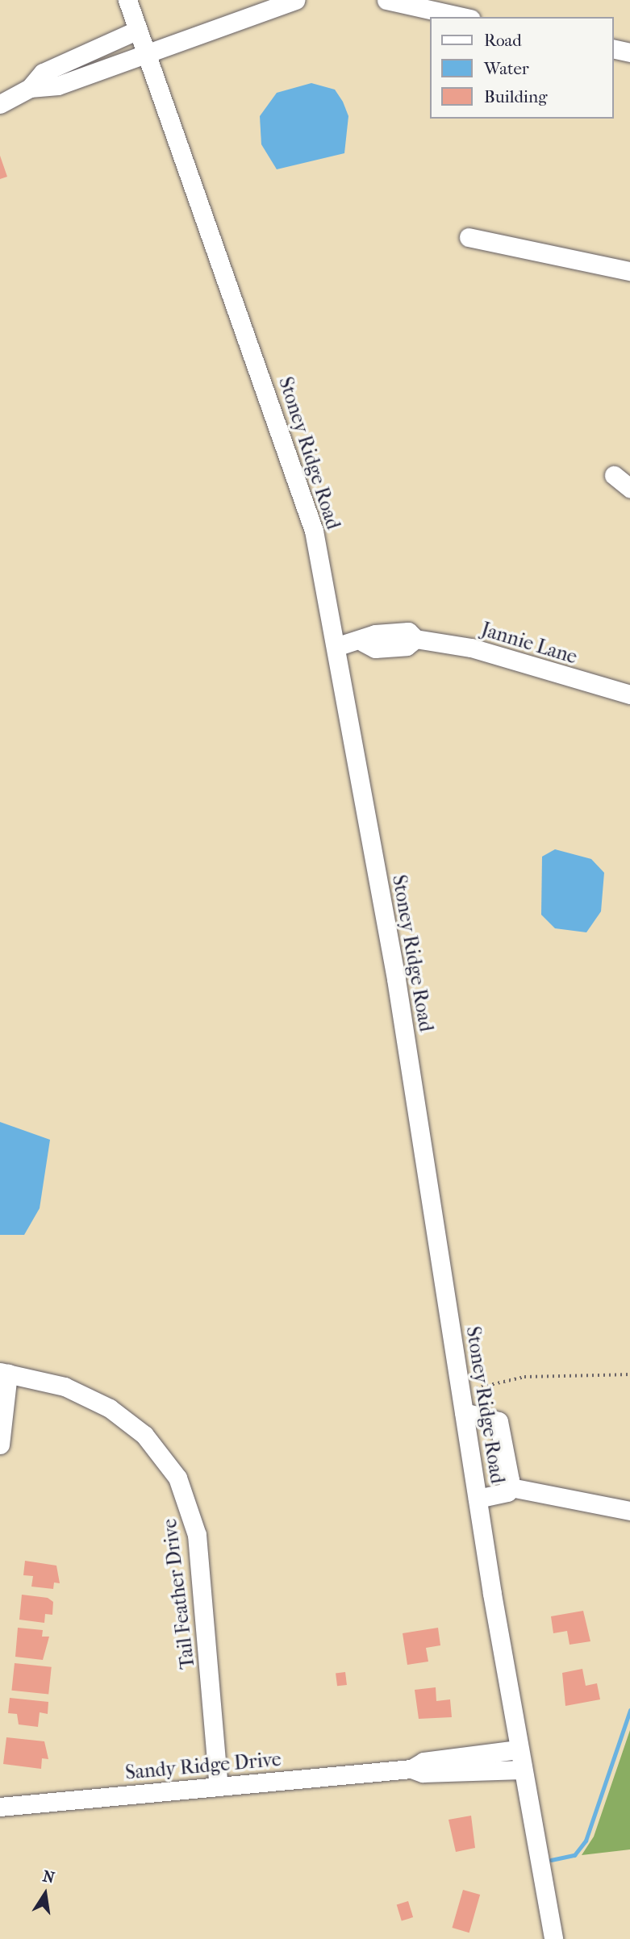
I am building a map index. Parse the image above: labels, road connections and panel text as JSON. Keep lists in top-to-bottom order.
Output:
{
  "streets": {
    "street": [
      "Stoney Ridge Road",
      "Jannie Lane",
      "Tail Feather Drive",
      "Sandy Ridge Drive"
    ]
  },
  "crossings": [
    ["Stoney Ridge Road", "Jannie Lane"],
    ["Stoney Ridge Road", "Sandy Ridge Drive"],
    ["Tail Feather Drive", "Sandy Ridge Drive"]
  ],
  "legend": ["Road", "Water", "Building"],
  "north": "top"
}
